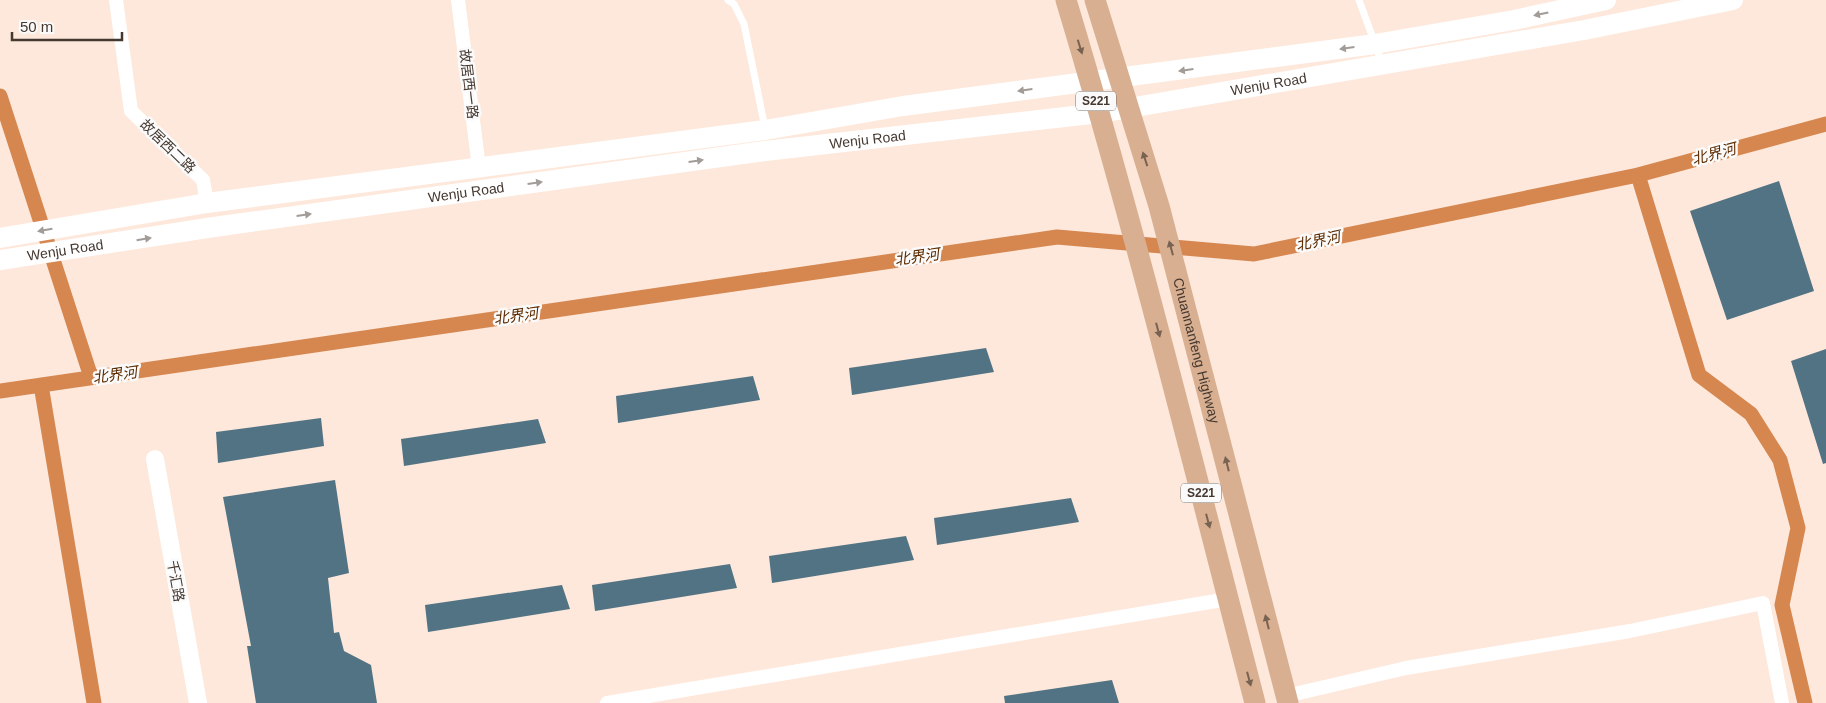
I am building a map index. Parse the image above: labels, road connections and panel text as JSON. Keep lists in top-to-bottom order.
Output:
{
  "streets": {
    "main road": ["Wenju Road", "S221", "Chuannanfeng Highway"],
    "street": ["故居西一路", "故居西二路", "千汇路"]
  },
  "crossings": [
    ["Wenju Road", "S221"],
    ["Wenju Road", "Chuannanfeng Highway"]
  ],
  "water": ["北界河"],
  "scale_bar": "50 m"
}
